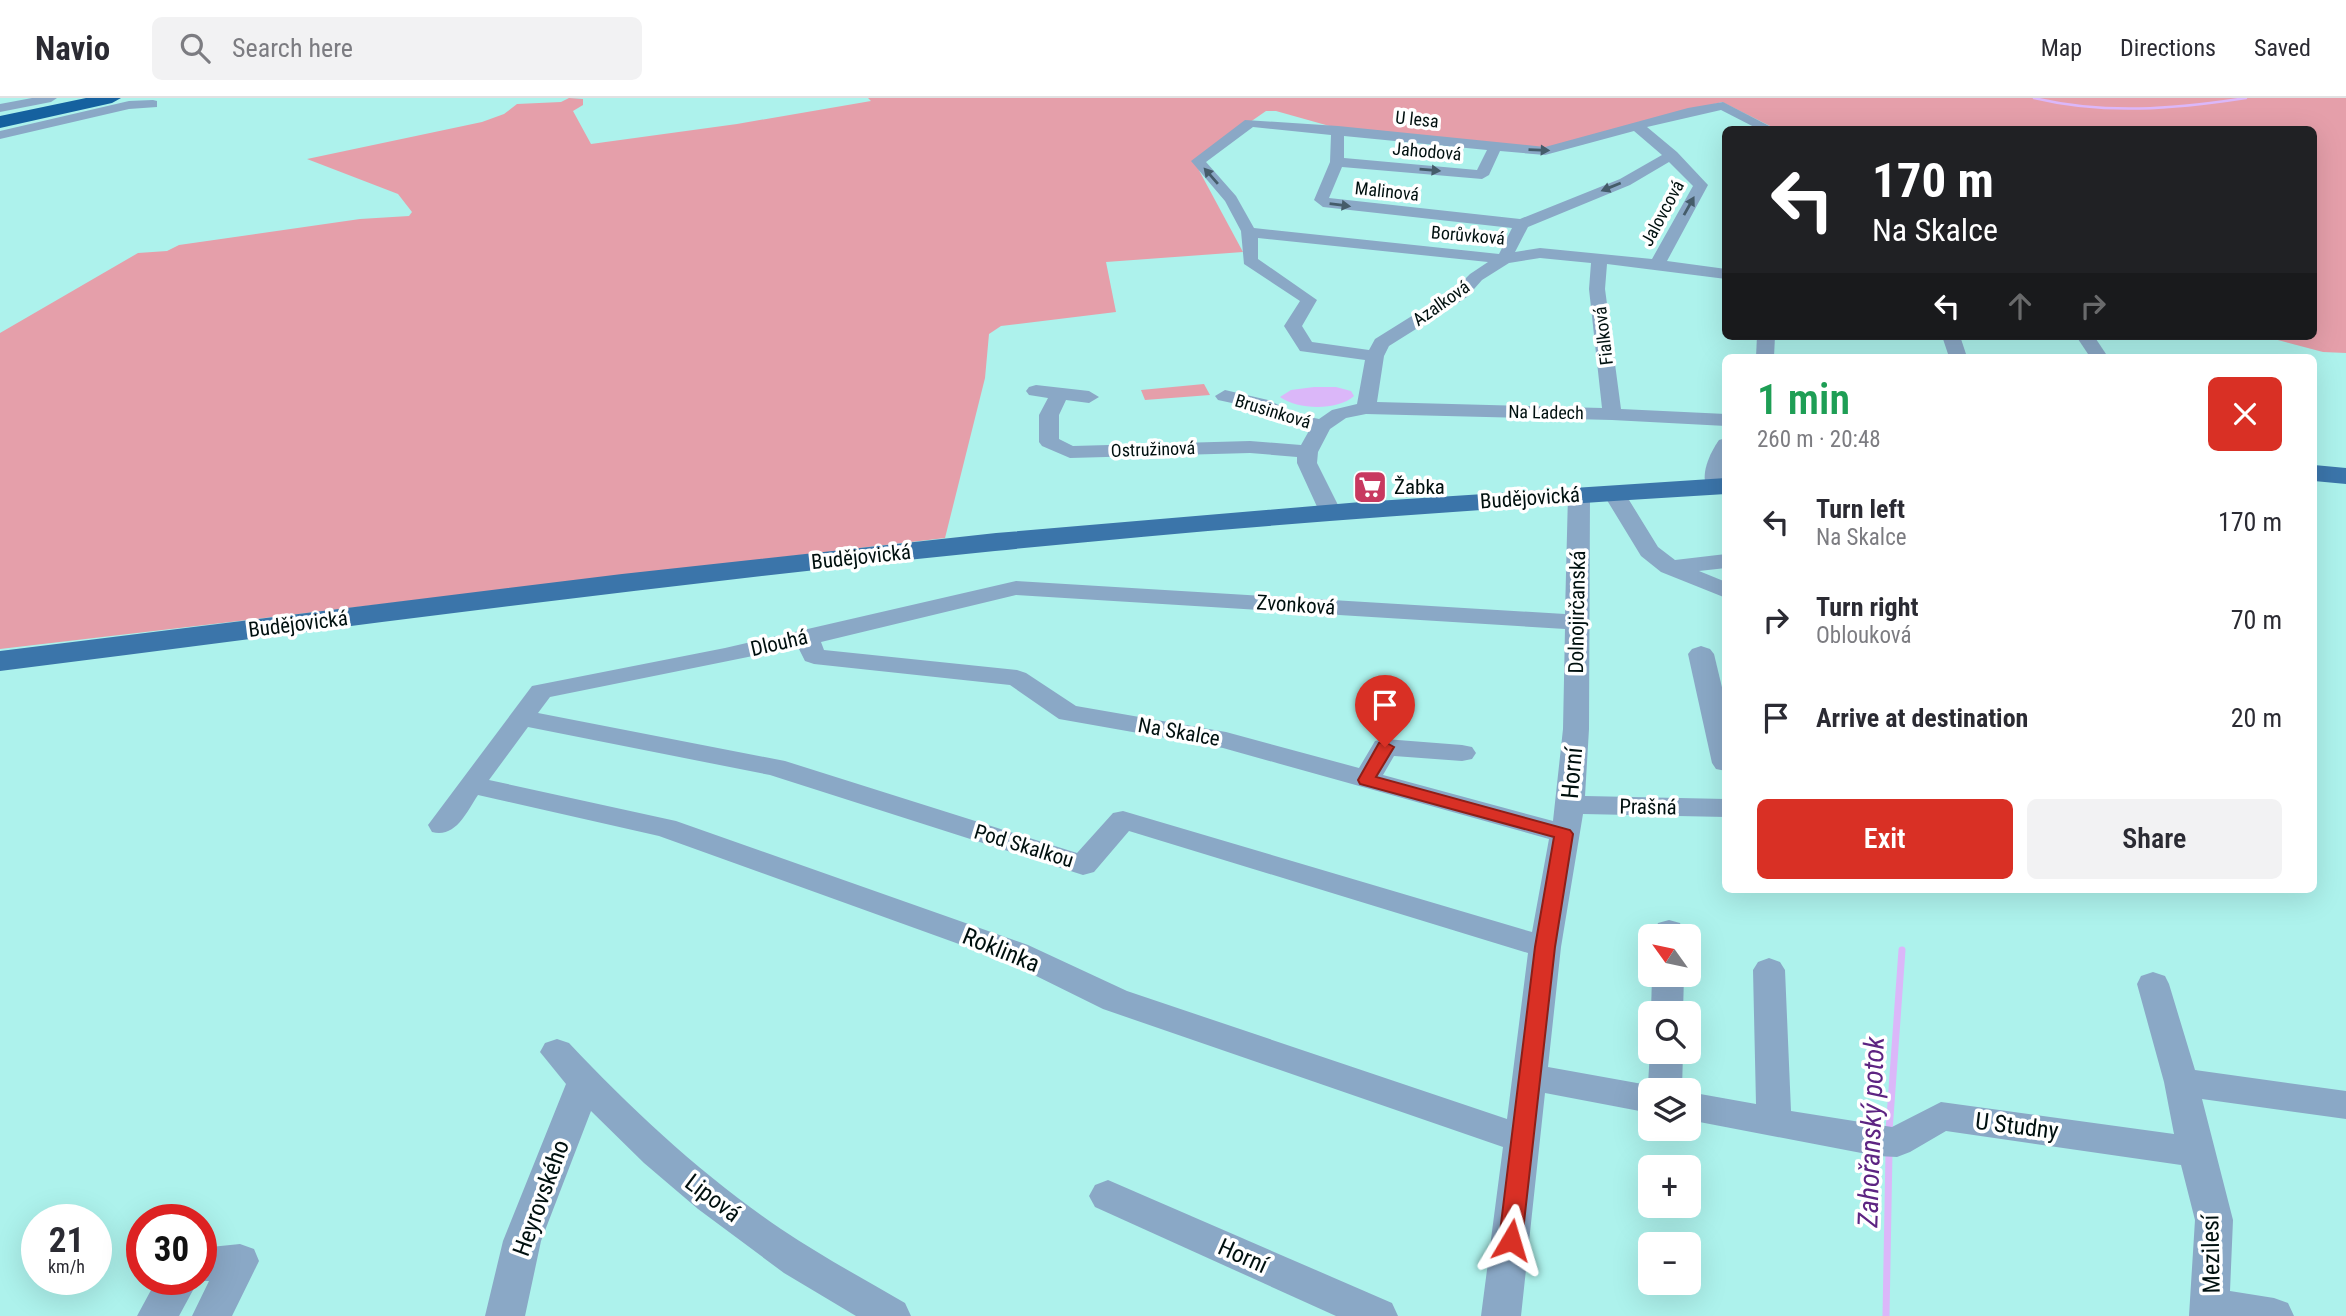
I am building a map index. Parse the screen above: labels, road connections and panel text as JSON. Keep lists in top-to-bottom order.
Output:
{
  "streets": {
    "main road": ["Budějovická"],
    "street": [
      "U lesa",
      "Jahodová",
      "Malinová",
      "Jalovcová",
      "Borůvková",
      "Azalková",
      "Fialková",
      "Brusinková",
      "Na Ladech",
      "Ostružinová",
      "Zvonková",
      "Dolnojirčanská",
      "Dlouhá",
      "Na Skalce",
      "Horní",
      "Prašná",
      "Pod Skalkou",
      "Roklinka",
      "U Studny",
      "Heyrovského",
      "Lipová",
      "Mezilesí"
    ]
  },
  "crossings": [
    ["U lesa", "Jahodová"],
    ["U lesa", "Malinová"],
    ["U lesa", "Jalovcová"],
    ["U lesa", "Borůvková"],
    ["Jahodová", "Malinová"],
    ["Malinová", "Azalková"],
    ["Jalovcová", "Borůvková"],
    ["Borůvková", "Azalková"],
    ["Borůvková", "Fialková"],
    ["Fialková", "Na Ladech"],
    ["Budějovická", "Dolnojirčanská"],
    ["Zvonková", "Dolnojirčanská"],
    ["Zvonková", "Dlouhá"],
    ["Dolnojirčanská", "Horní"],
    ["Dlouhá", "Na Skalce"],
    ["Dlouhá", "Pod Skalkou"],
    ["Na Skalce", "Horní"],
    ["Na Skalce", "Prašná"],
    ["Horní", "Prašná"],
    ["Horní", "Pod Skalkou"],
    ["Horní", "Roklinka"],
    ["U Studny", "Mezilesí"],
    ["Heyrovského", "Lipová"]
  ],
  "one_way": ["Jalovcová"],
  "water": ["Zahořanský potok"],
  "places": {
    "supermarket": ["Žabka"]
  },
  "north": "top left",
  "page": {
    "header": "Navio",
    "search": "Search here",
    "nav": ["Map", "Directions", "Saved"],
    "turn": ["170 m", "Na Skalce"],
    "heading": ["1 min", "260 m · 20:48"],
    "list": [
      {
        "name": "Turn left",
        "note": "Na Skalce",
        "value": "170 m"
      },
      {
        "name": "Turn right",
        "note": "Oblouková",
        "value": "70 m"
      },
      {
        "name": "Arrive at destination",
        "value": "20 m"
      }
    ],
    "buttons": ["Exit", "Share"],
    "map_buttons": ["+", "−"],
    "speed": "21 km/h",
    "limit": "30"
  }
}
